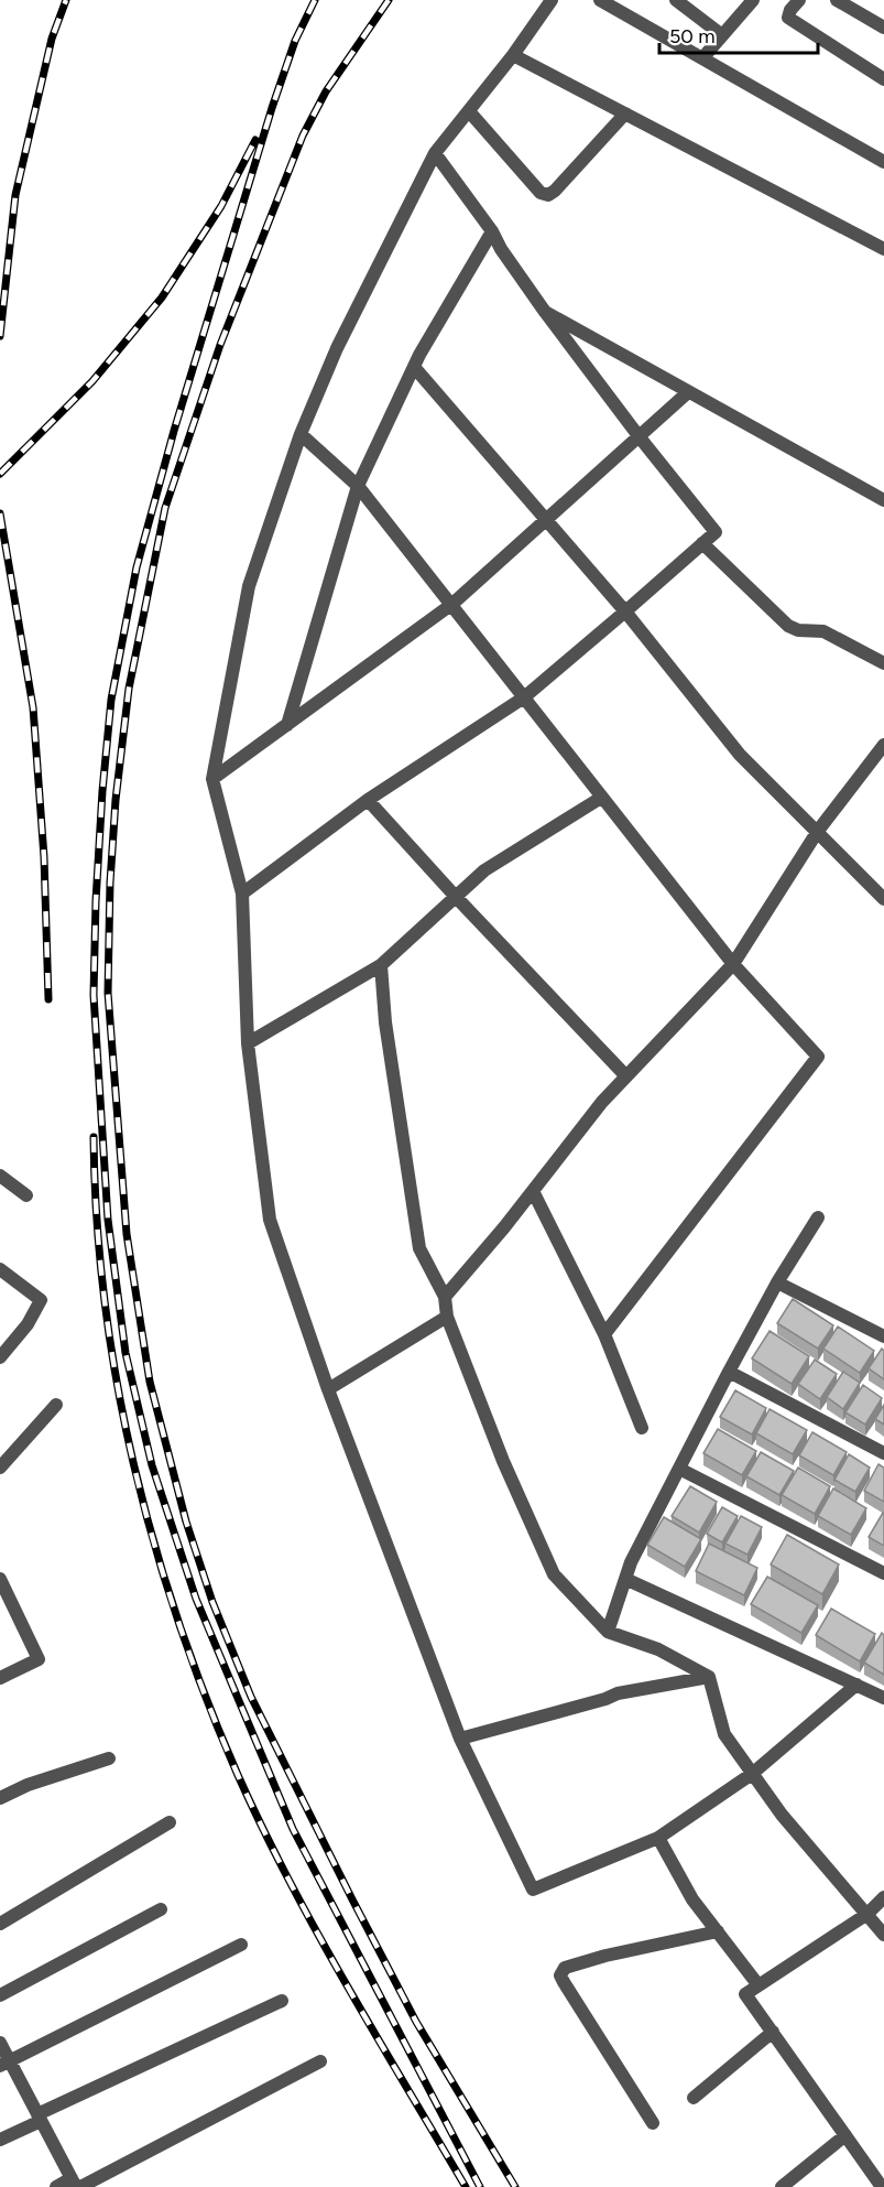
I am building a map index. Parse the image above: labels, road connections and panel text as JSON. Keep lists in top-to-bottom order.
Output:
{
  "scale_bar": "50 m"
}
